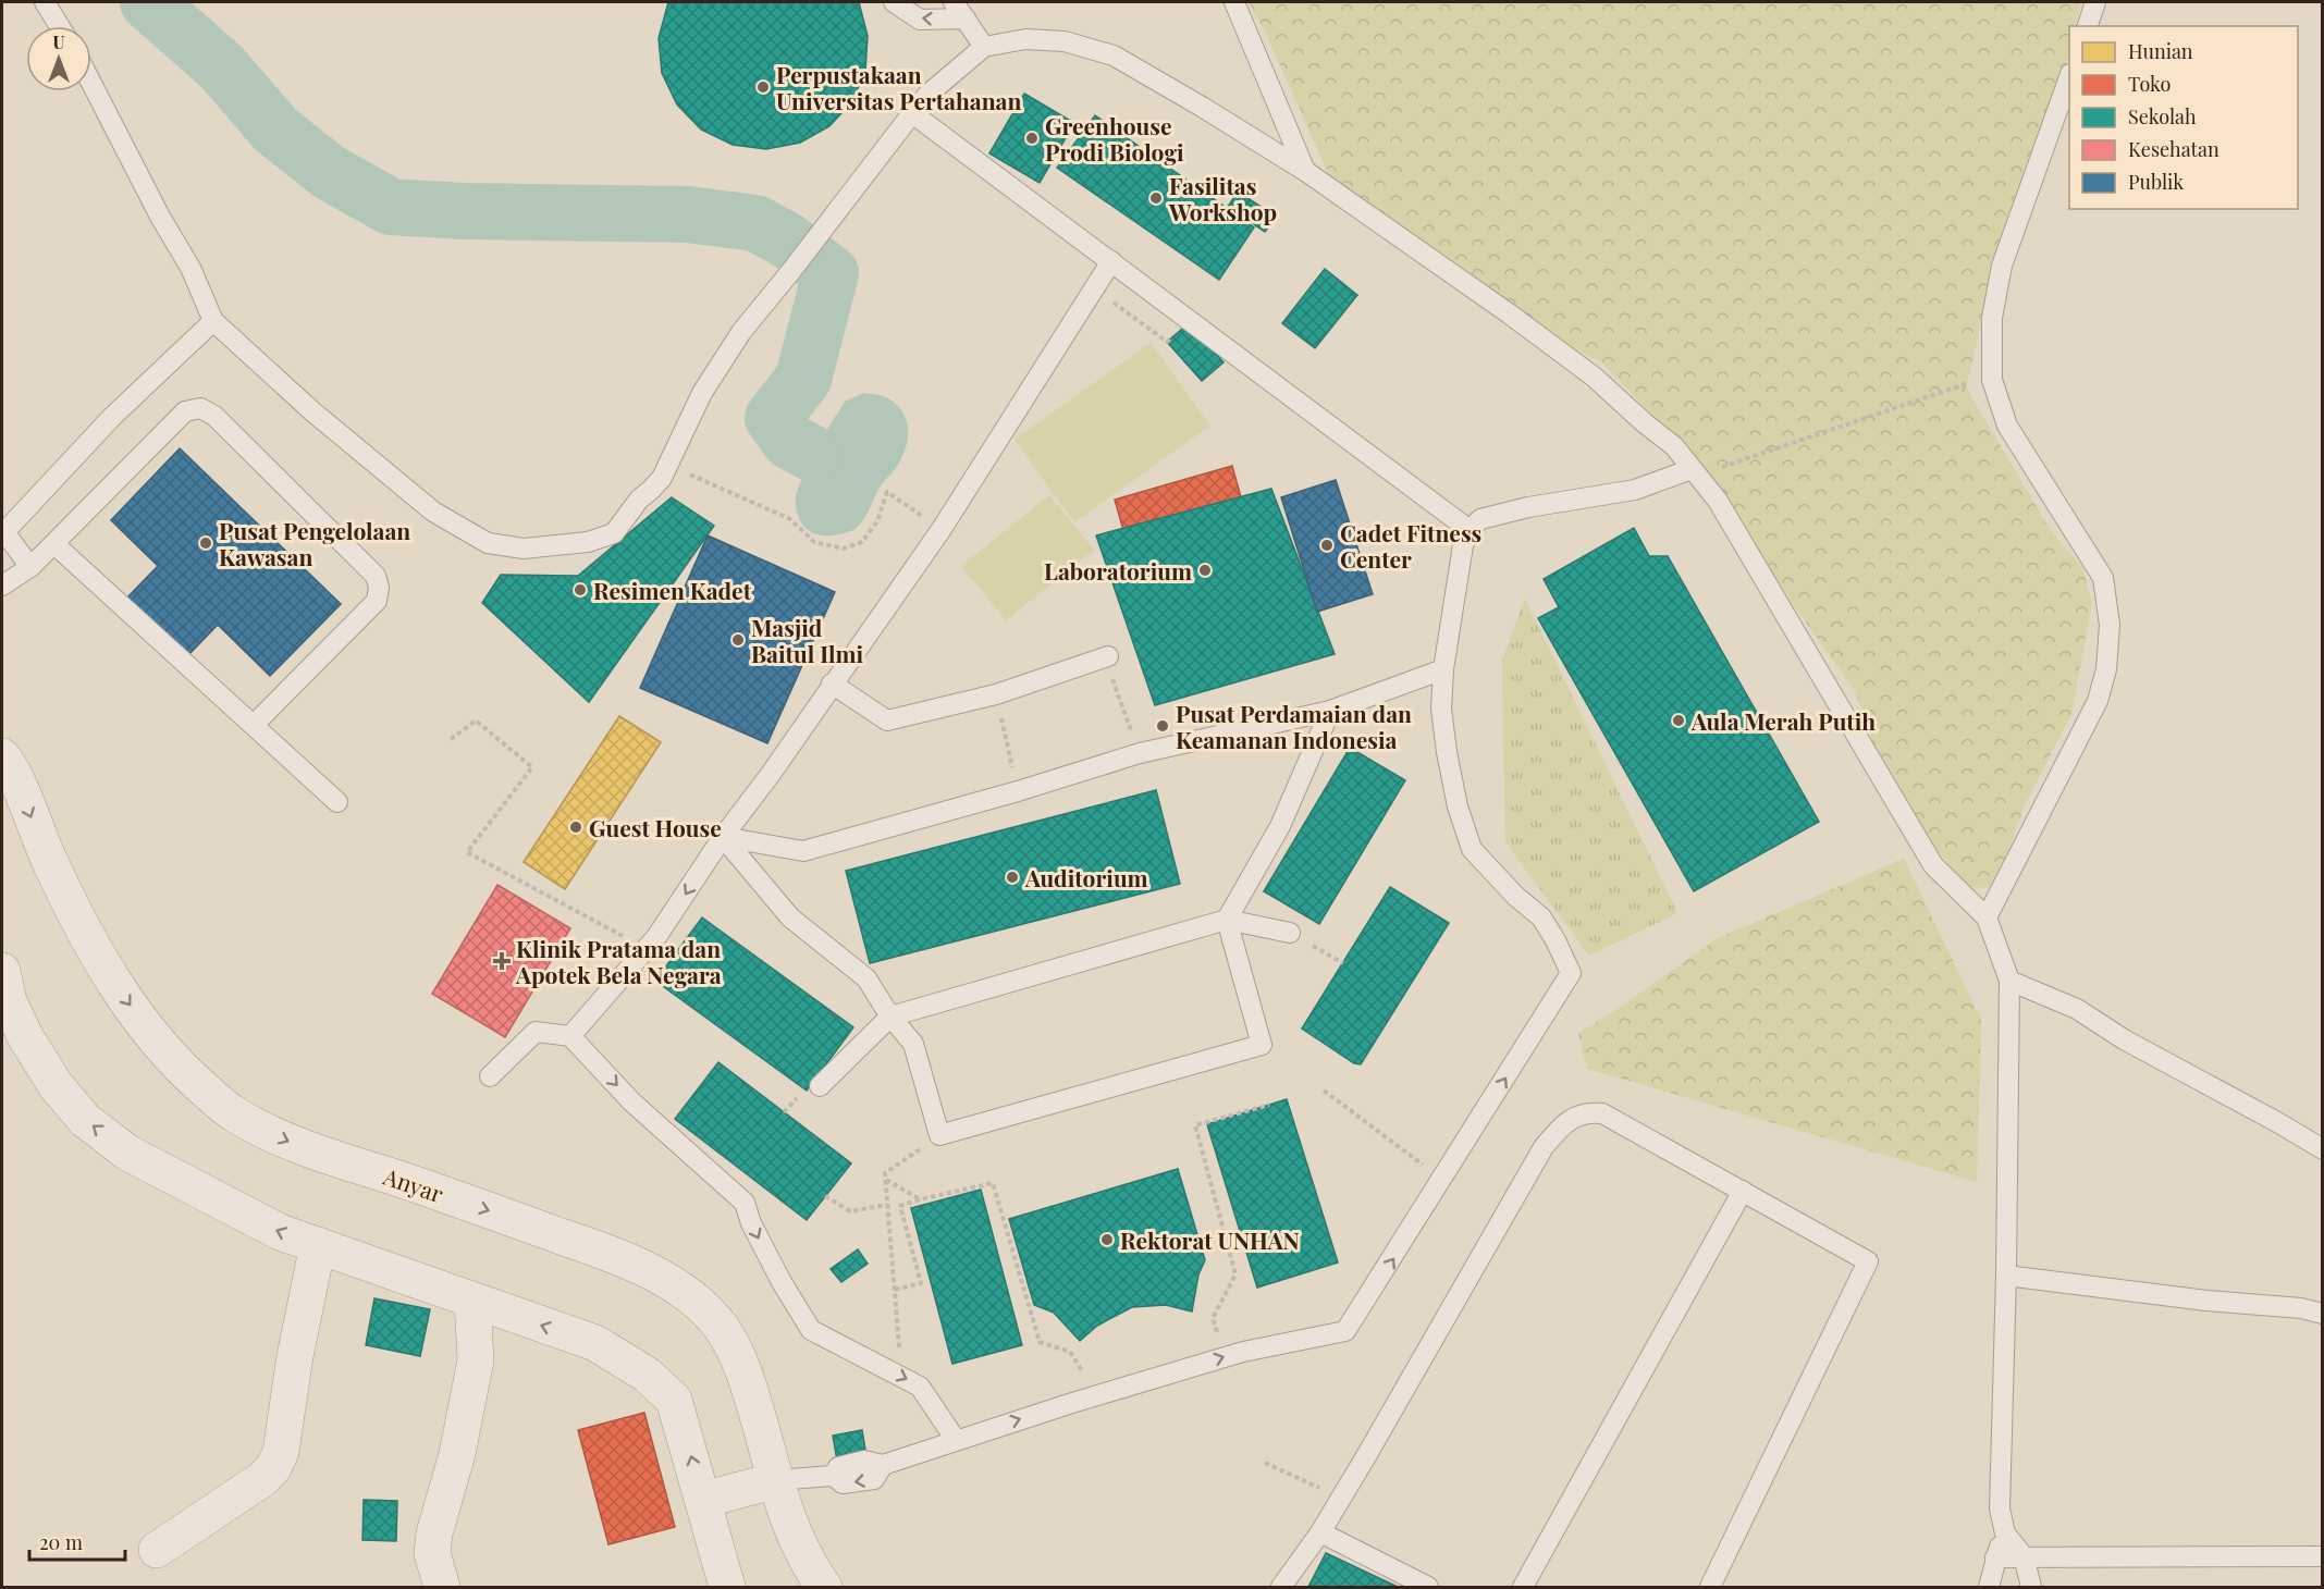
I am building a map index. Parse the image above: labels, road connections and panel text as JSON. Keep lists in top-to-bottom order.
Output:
{
  "streets": {
    "street": ["Anyar"]
  },
  "places": {
    "other": [
      "Perpustakaan Universitas Pertahanan",
      "Greenhouse Prodi Biologi",
      "Fasilitas Workshop",
      "Pusat Pengelolaan Kawasan",
      "Cadet Fitness Center",
      "Laboratorium",
      "Resimen Kadet",
      "Masjid Baitul Ilmi",
      "Aula Merah Putih",
      "Pusat Perdamaian dan Keamanan Indonesia",
      "Guest House",
      "Auditorium",
      "Rektorat UNHAN"
    ],
    "health": ["Klinik Pratama dan Apotek Bela Negara"]
  },
  "legend": [
    "Hunian",
    "Toko",
    "Sekolah",
    "Kesehatan",
    "Publik"
  ],
  "scale_bar": "20 m",
  "north": "top"
}
